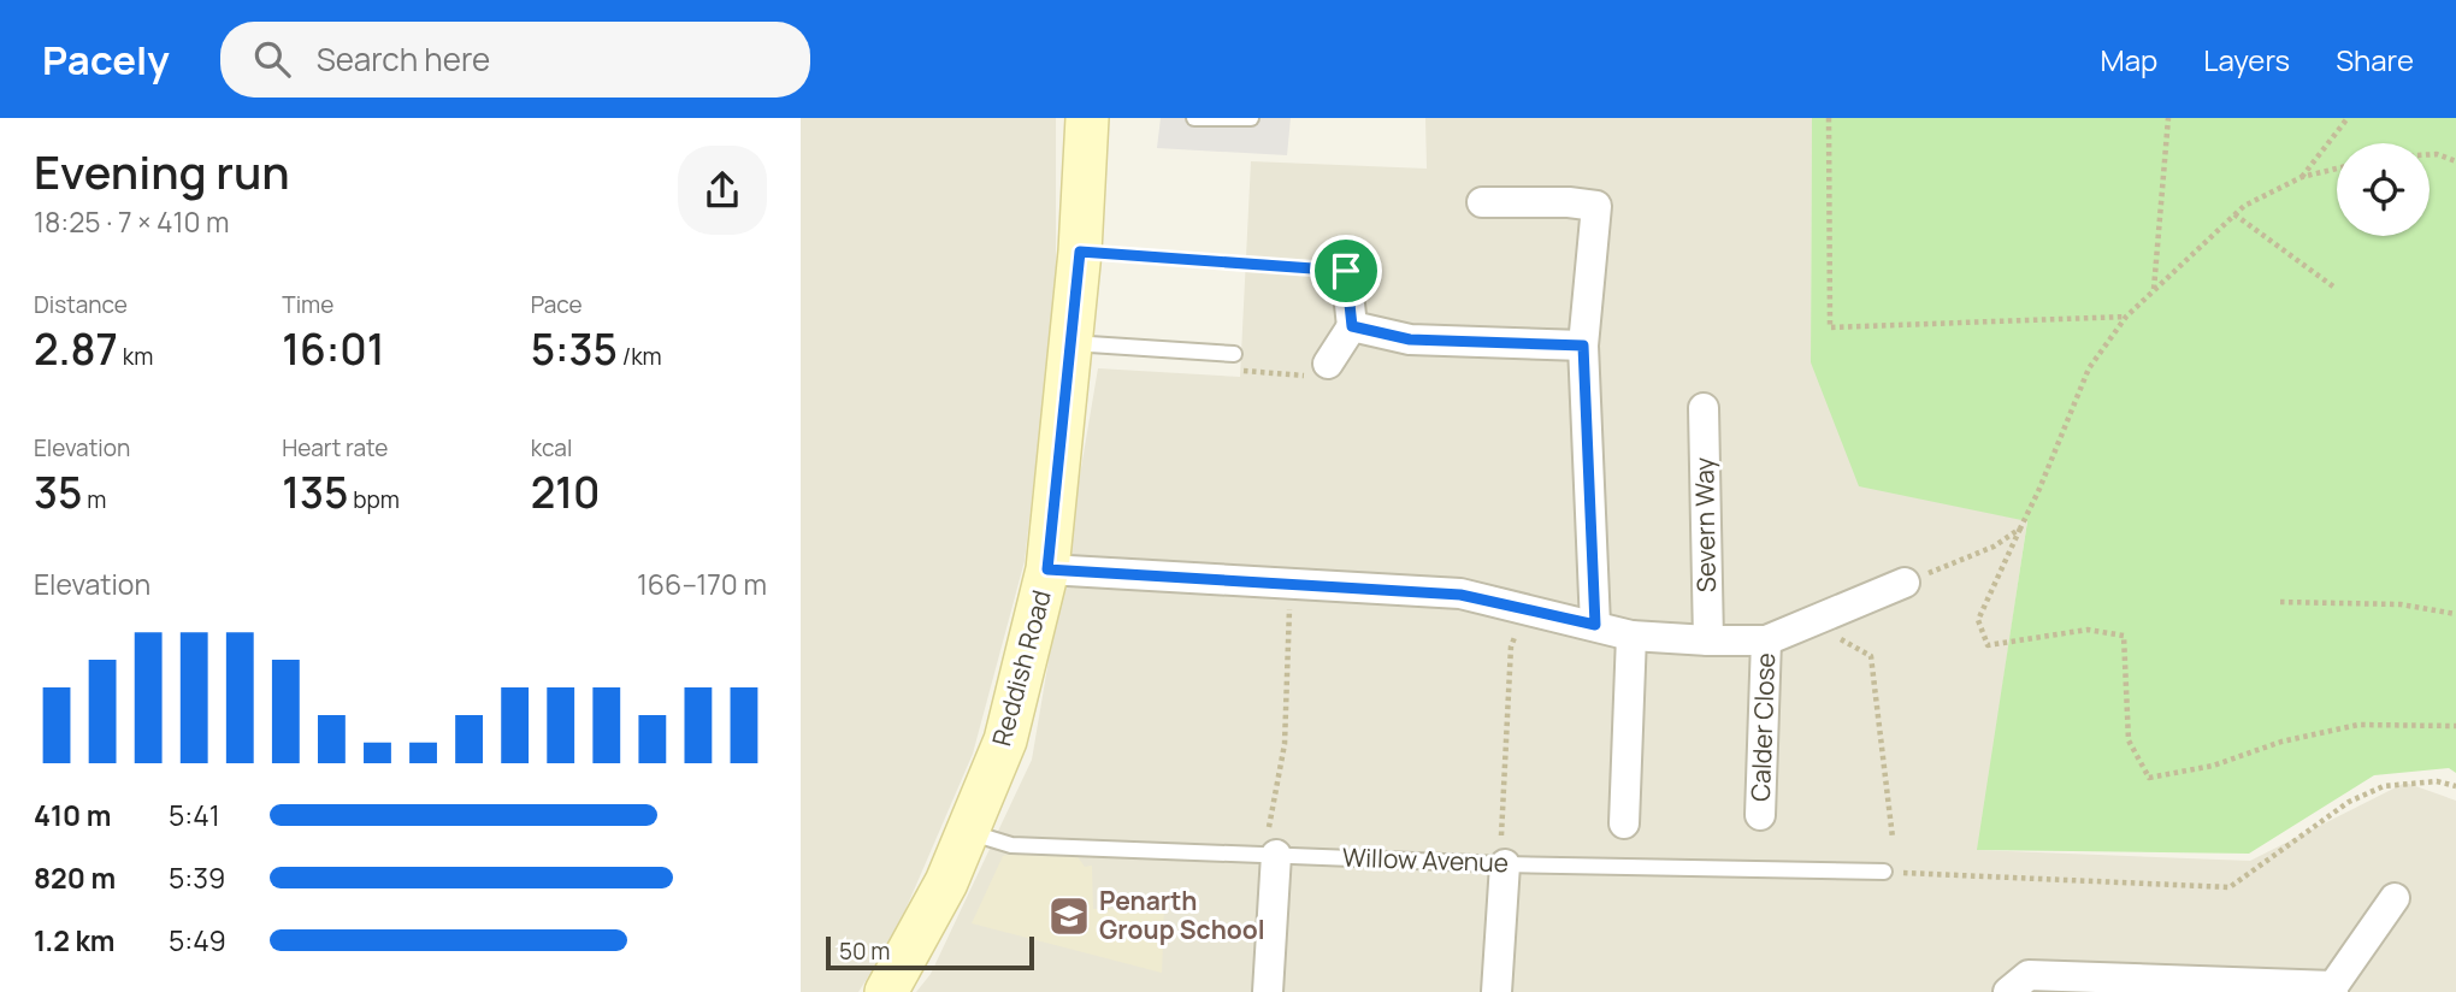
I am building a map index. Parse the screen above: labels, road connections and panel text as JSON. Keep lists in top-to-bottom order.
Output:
{
  "streets": {
    "main road": ["Reddish Road"],
    "street": ["Severn Way", "Calder Close"],
    "lane": ["Willow Avenue"]
  },
  "crossings": [
    ["Reddish Road", "Willow Avenue"]
  ],
  "places": {
    "school or university": ["Penarth Group School"]
  },
  "scale_bar": "50 m",
  "page": {
    "header": "Pacely",
    "search": "Search here",
    "nav": ["Map", "Layers", "Share"],
    "heading": ["Evening run", "18:25 · 7 × 410 m"],
    "stats": [
      ["Distance", "2.87 km"],
      ["Time", "16:01"],
      ["Pace", "5:35 /km"],
      ["Elevation", "35 m"],
      ["Heart rate", "135 bpm"],
      ["kcal", "210"]
    ],
    "chart": ["Elevation", "166–170 m"],
    "list": [
      {
        "name": "410 m",
        "note": "5:41"
      },
      {
        "name": "820 m",
        "note": "5:39"
      },
      {
        "name": "1.2 km",
        "note": "5:49"
      }
    ],
    "scale": "50 m"
  }
}
